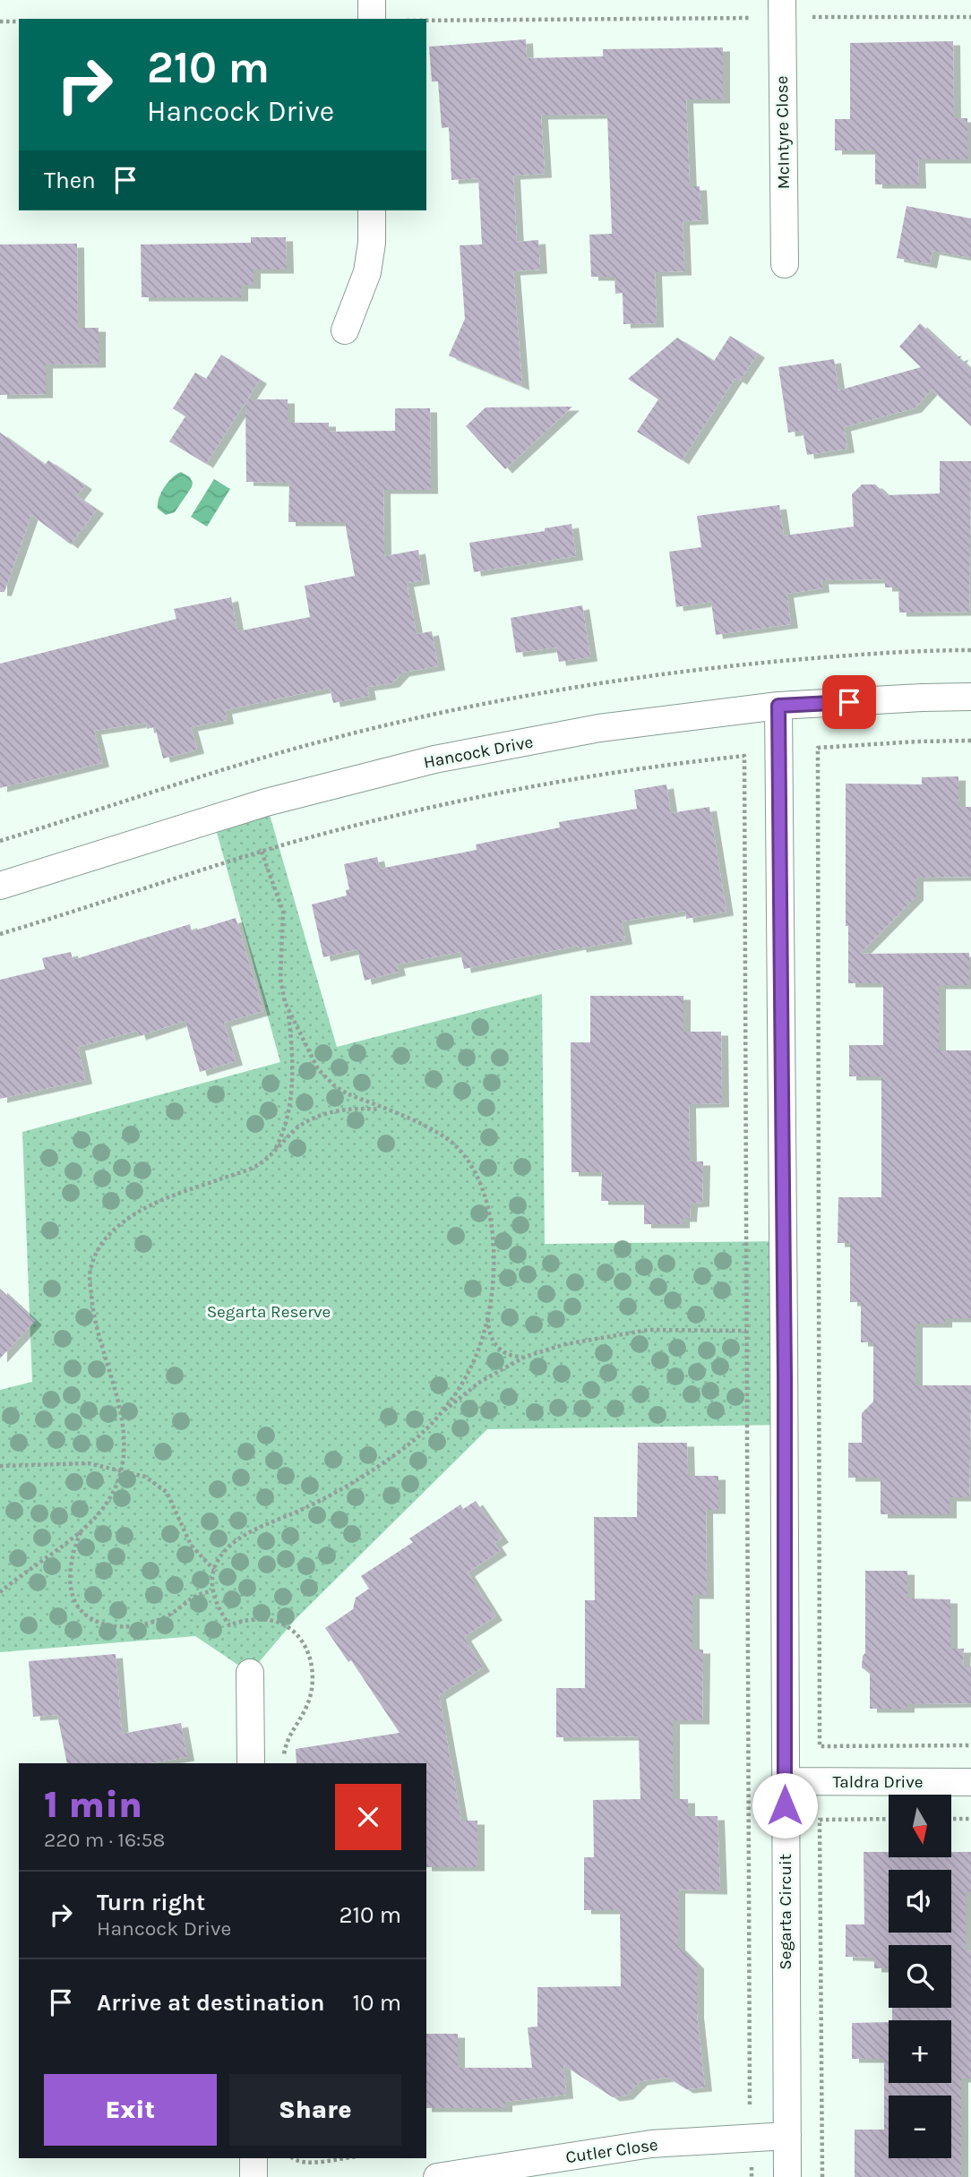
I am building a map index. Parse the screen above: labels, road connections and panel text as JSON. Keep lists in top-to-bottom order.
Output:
{
  "streets": {
    "street": [
      "McIntyre Close",
      "Hancock Drive",
      "Taldra Drive",
      "Segarta Circuit",
      "Cutler Close"
    ]
  },
  "crossings": [
    ["Hancock Drive", "Segarta Circuit"],
    ["Taldra Drive", "Segarta Circuit"],
    ["Segarta Circuit", "Cutler Close"]
  ],
  "parks": ["Segarta Reserve"],
  "north": "bottom",
  "page": {
    "turn": ["210 m", "Hancock Drive"],
    "then": "Then",
    "heading": ["1 min", "220 m · 16:58"],
    "map_buttons": ["+", "−"],
    "list": [
      {
        "name": "Turn right",
        "note": "Hancock Drive",
        "value": "210 m"
      },
      {
        "name": "Arrive at destination",
        "value": "10 m"
      }
    ],
    "buttons": ["Exit", "Share"]
  }
}
